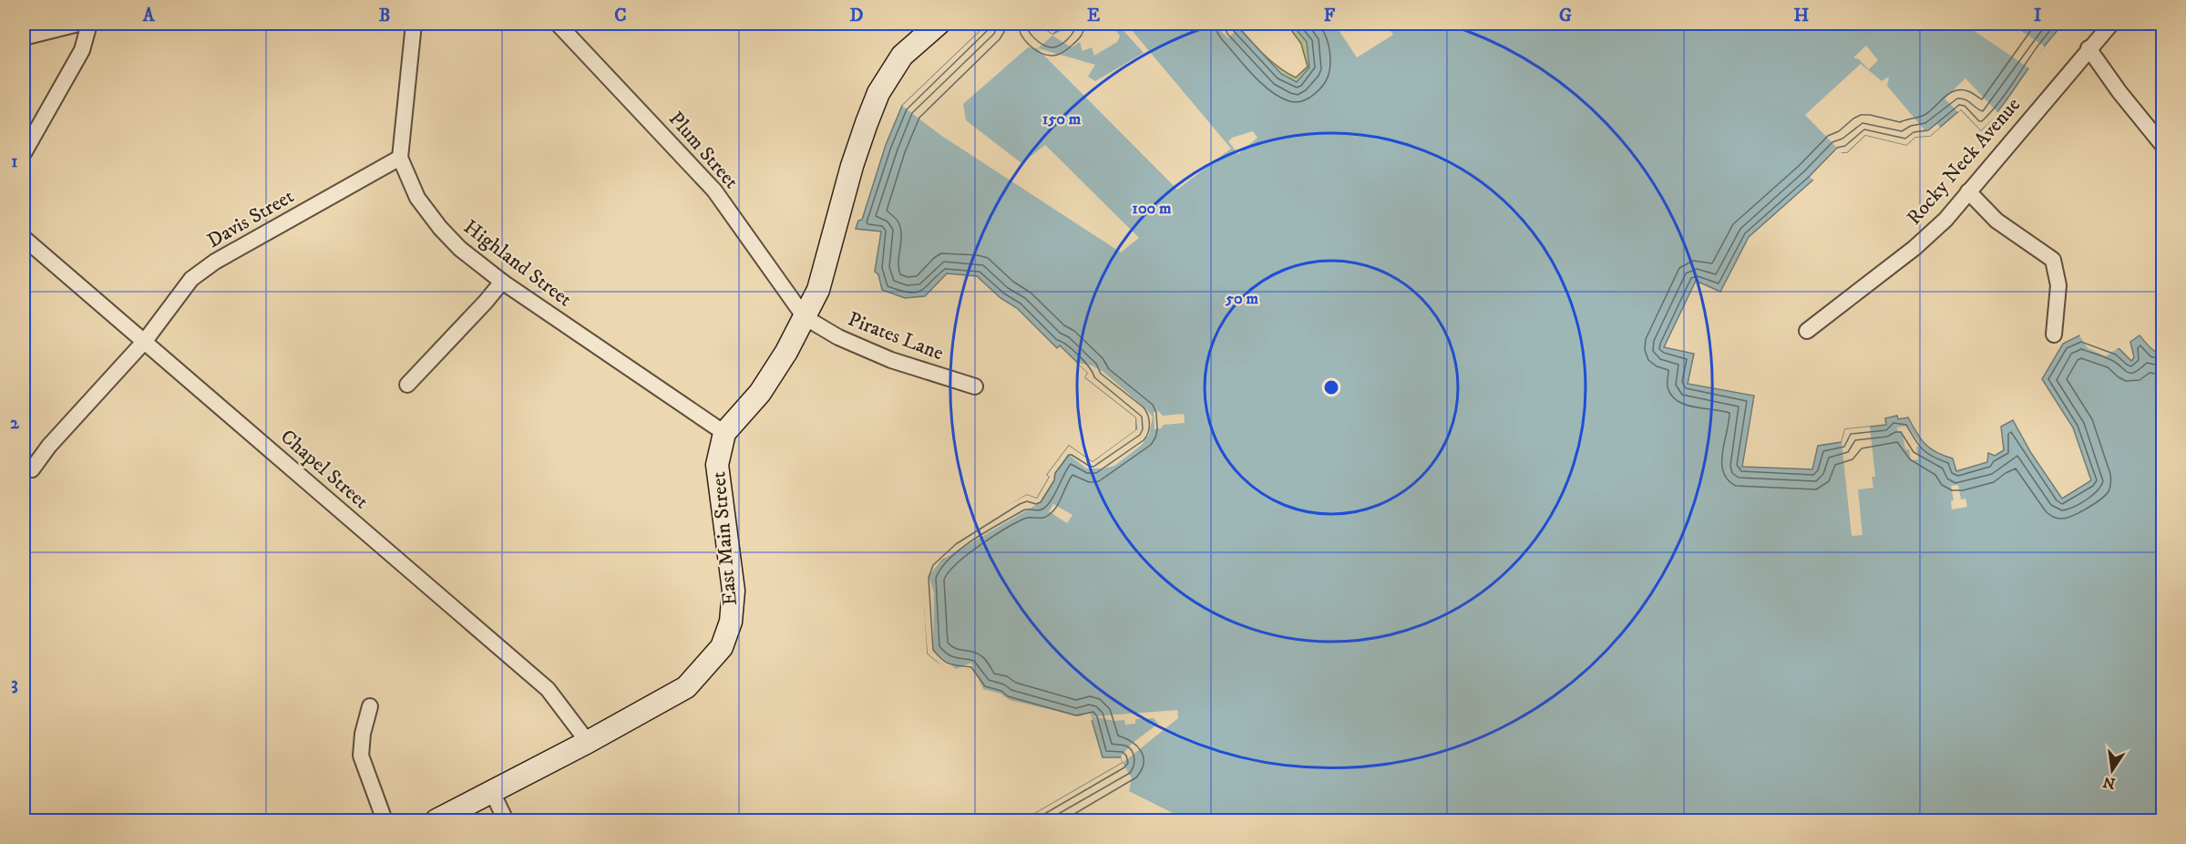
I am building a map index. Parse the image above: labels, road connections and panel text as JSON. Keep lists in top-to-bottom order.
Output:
{
  "streets": {
    "main road": ["East Main Street"],
    "street": [
      "Plum Street",
      "Rocky Neck Avenue",
      "Davis Street",
      "Highland Street",
      "Pirates Lane",
      "Chapel Street"
    ]
  },
  "crossings": [
    ["Plum Street", "Pirates Lane"],
    ["Plum Street", "East Main Street"],
    ["Davis Street", "Highland Street"],
    ["Davis Street", "Chapel Street"],
    ["Highland Street", "East Main Street"],
    ["Pirates Lane", "East Main Street"],
    ["Chapel Street", "East Main Street"]
  ],
  "north": "bottom",
  "grid": {
    "columns": [
      "A",
      "B",
      "C",
      "D",
      "E",
      "F",
      "G",
      "H",
      "I"
    ],
    "rows": ["1", "2", "3"]
  },
  "rings": ["150 m", "100 m", "50 m"]
}
